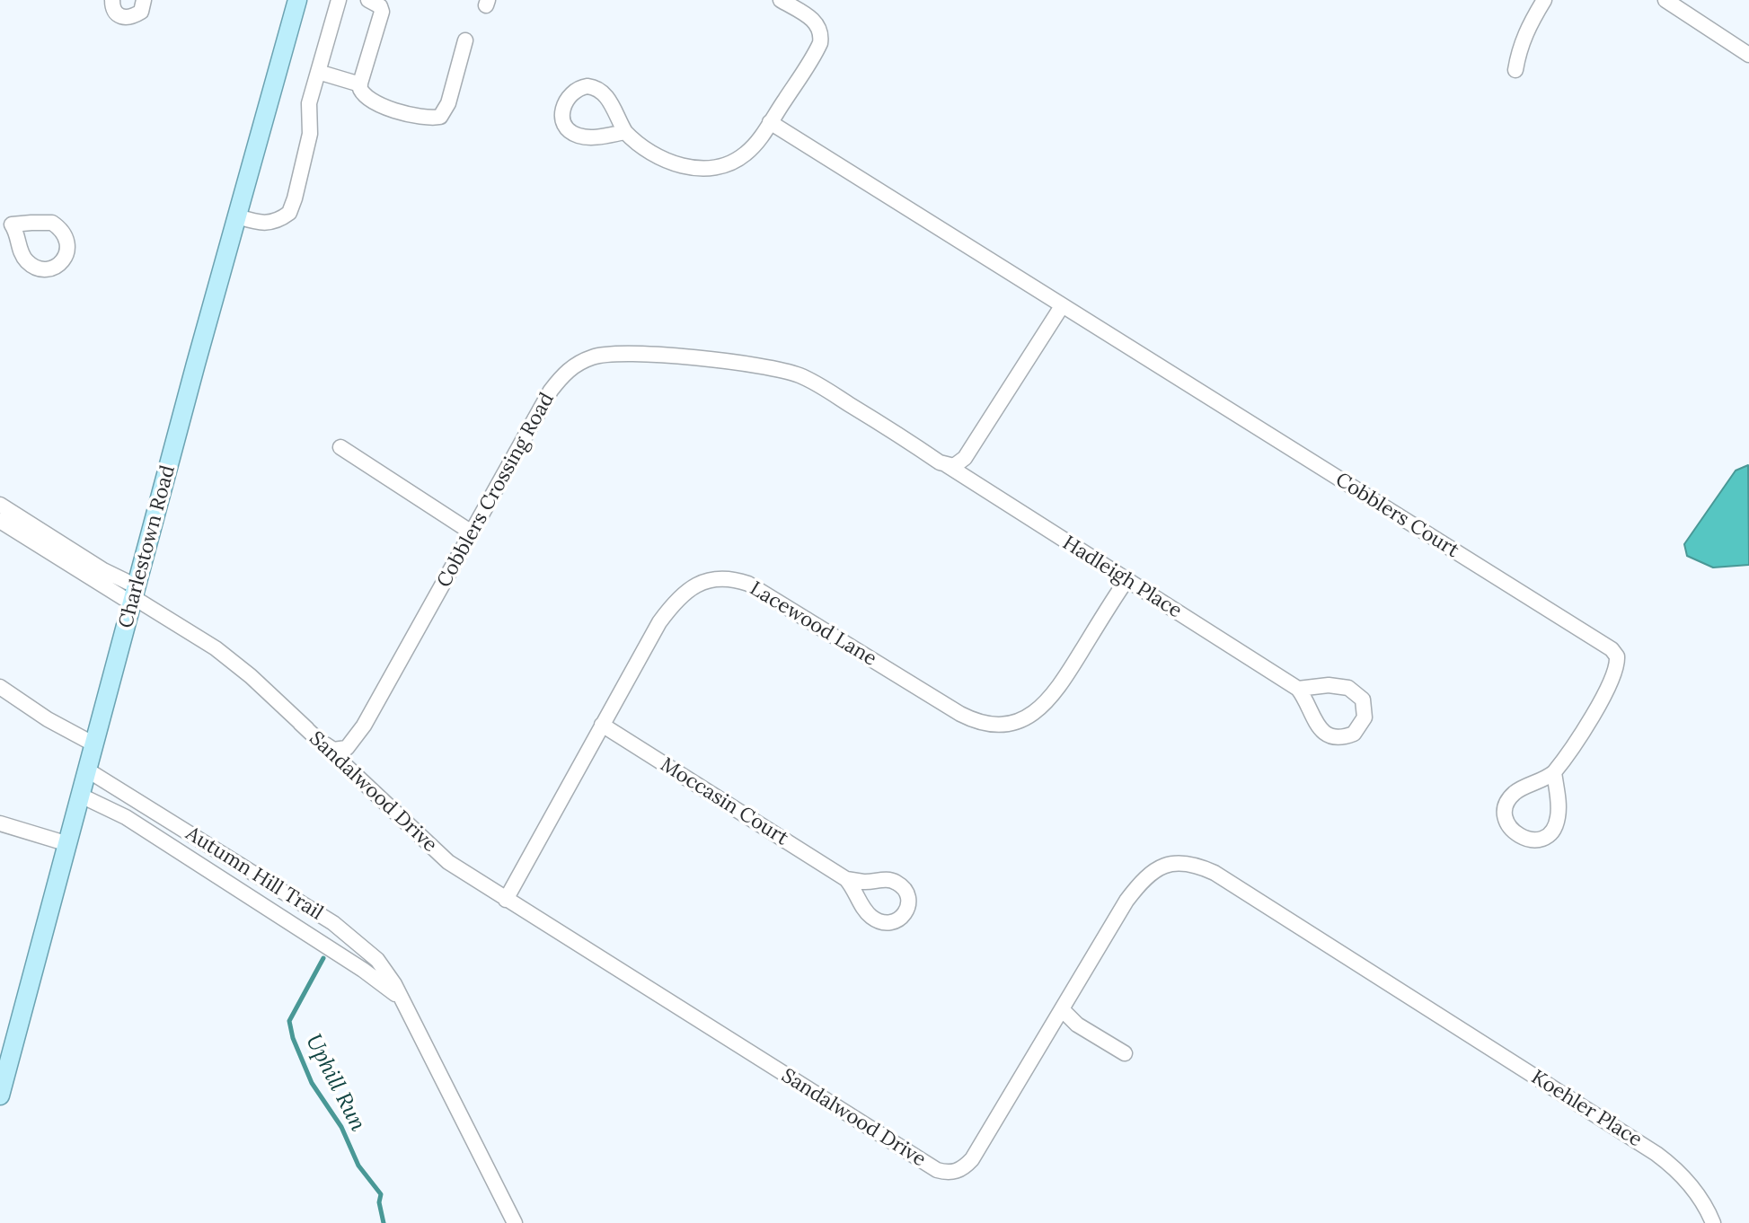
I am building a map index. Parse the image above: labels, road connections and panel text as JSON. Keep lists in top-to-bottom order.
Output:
{
  "streets": {
    "main road": ["Charlestown Road"],
    "street": [
      "Cobblers Crossing Road",
      "Cobblers Court",
      "Hadleigh Place",
      "Lacewood Lane",
      "Sandalwood Drive",
      "Moccasin Court",
      "Autumn Hill Trail",
      "Koehler Place"
    ]
  },
  "crossings": [
    ["Cobblers Crossing Road", "Charlestown Road"],
    ["Cobblers Crossing Road", "Hadleigh Place"],
    ["Cobblers Crossing Road", "Sandalwood Drive"],
    ["Charlestown Road", "Autumn Hill Trail"],
    ["Hadleigh Place", "Lacewood Lane"],
    ["Lacewood Lane", "Sandalwood Drive"],
    ["Lacewood Lane", "Moccasin Court"],
    ["Sandalwood Drive", "Koehler Place"]
  ],
  "water": ["Uphill Run"]
}
